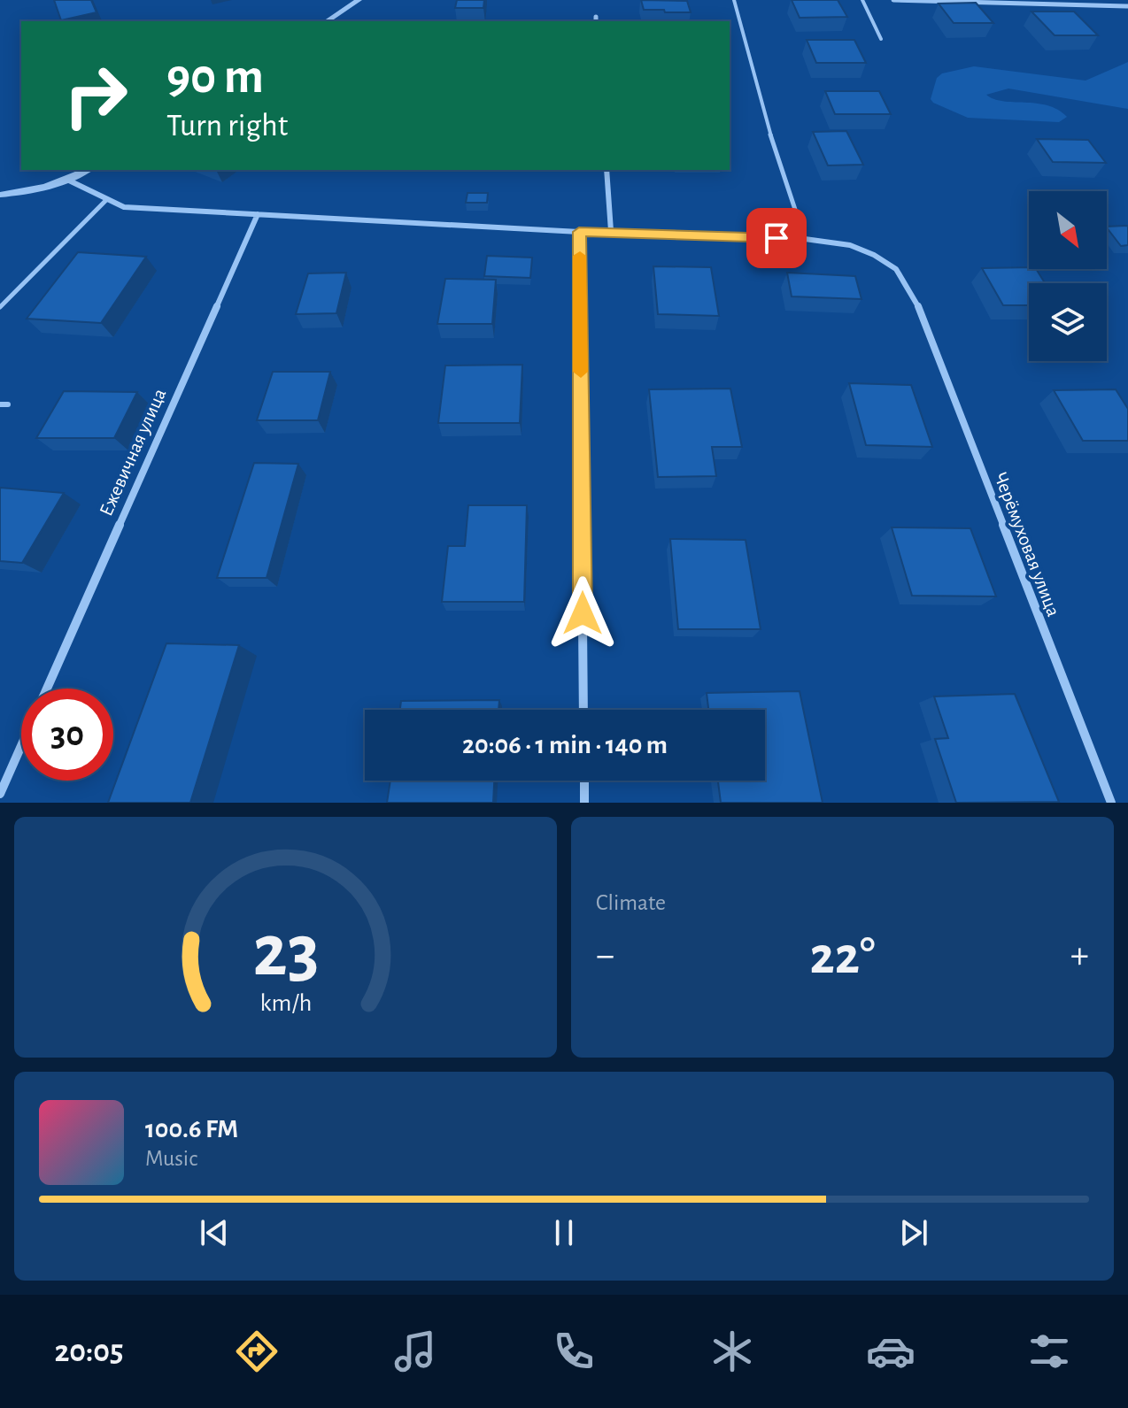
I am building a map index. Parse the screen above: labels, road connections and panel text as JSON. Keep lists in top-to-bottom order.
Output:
{
  "streets": {
    "street": ["Ежевичная улица", "Черёмуховая улица"]
  },
  "crossings": [
    ["Ежевичная улица", "Черёмуховая улица"]
  ],
  "north": "bottom right",
  "page": {
    "turn": ["90 m", "Turn right"],
    "limit": "30",
    "trip": "20:06 · 1 min · 140 m",
    "tile": "Climate",
    "heat": ["−", "22°", "+"],
    "song": ["100.6 FM", "Music"],
    "tabs": "20:05",
    "gauge": ["23", "km/h"]
  }
}
